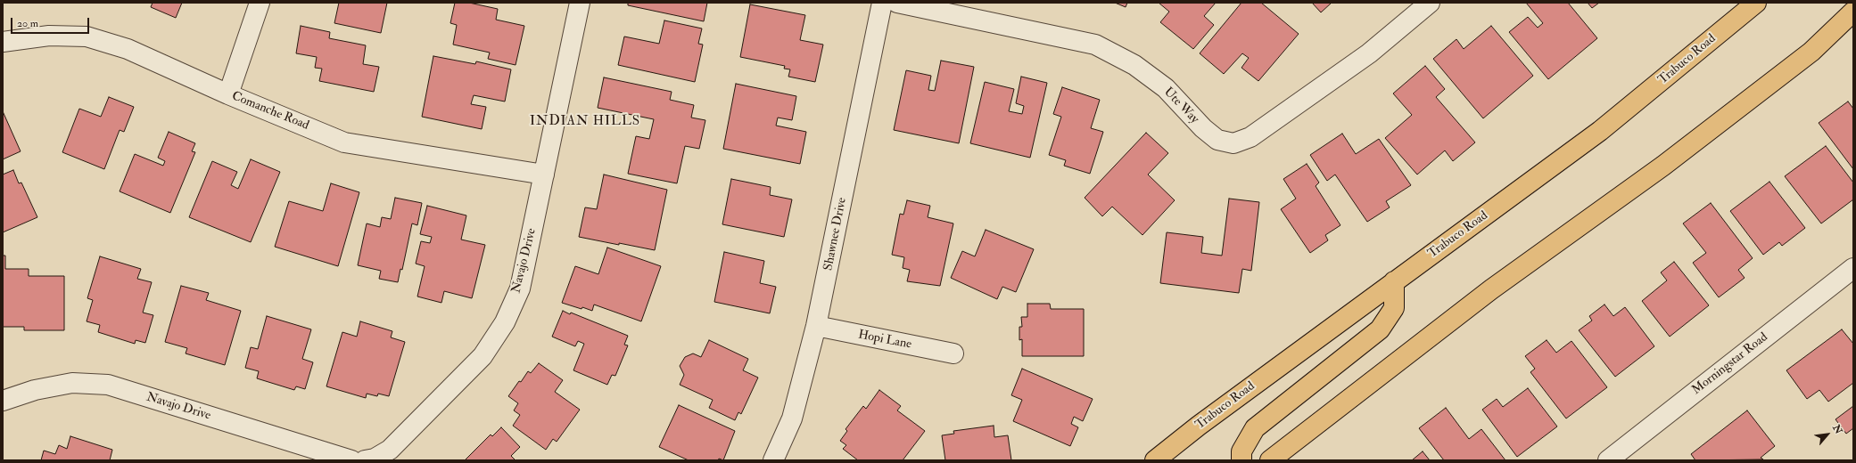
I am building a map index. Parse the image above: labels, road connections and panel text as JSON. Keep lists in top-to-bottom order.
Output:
{
  "streets": {
    "main road": ["Trabuco Road"],
    "street": [
      "Ute Way",
      "Comanche Road",
      "Shawnee Drive",
      "Navajo Drive",
      "Hopi Lane",
      "Morningstar Road"
    ]
  },
  "crossings": [
    ["Comanche Road", "Navajo Drive"],
    ["Shawnee Drive", "Hopi Lane"]
  ],
  "districts": ["INDIAN HILLS"],
  "scale_bar": "20 m",
  "north": "top right"
}
